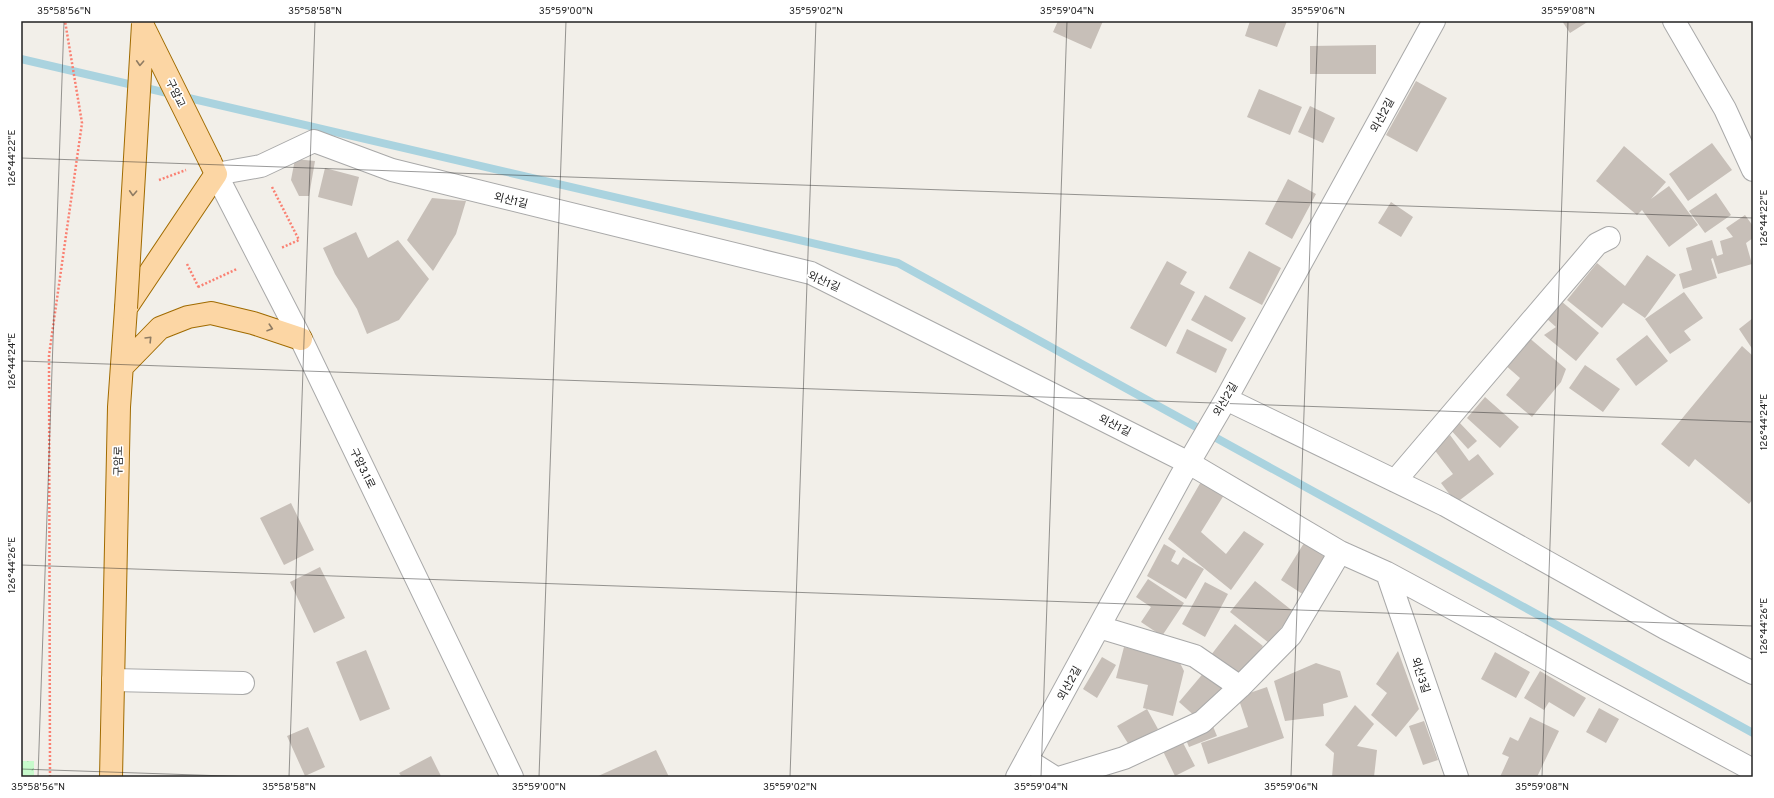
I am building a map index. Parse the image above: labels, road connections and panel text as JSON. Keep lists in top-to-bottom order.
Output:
{
  "streets": {
    "main road": ["구암교", "구암로"],
    "street": [
      "외산2길",
      "외산1길",
      "구암3.1로",
      "외산3길"
    ]
  },
  "crossings": [
    ["구암교", "외산1길"],
    ["구암교", "구암로"],
    ["구암교", "구암3.1로"],
    ["외산2길", "외산1길"],
    ["외산1길", "구암3.1로"],
    ["외산1길", "외산3길"]
  ],
  "one_way": ["구암로"],
  "coordinates": [
    "35°58'56\"N",
    "35°58'58\"N",
    "35°59'00\"N",
    "35°59'02\"N",
    "35°59'04\"N",
    "35°59'06\"N",
    "35°59'08\"N",
    "126°44'22\"E",
    "126°44'24\"E",
    "126°44'26\"E"
  ]
}
